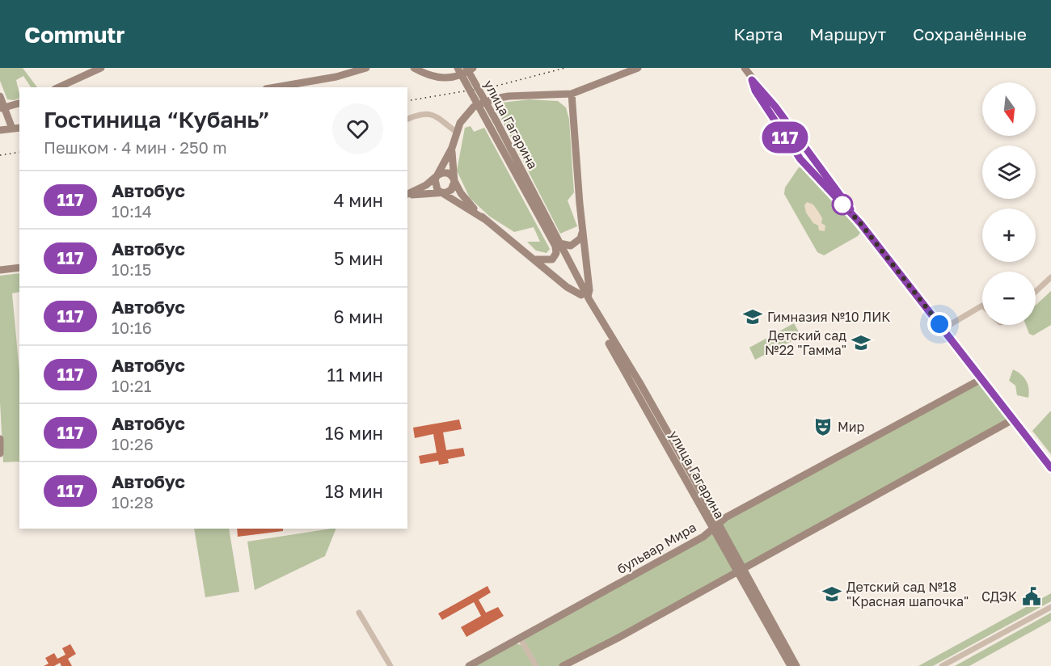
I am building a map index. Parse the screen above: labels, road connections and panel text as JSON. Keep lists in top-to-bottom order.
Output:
{
  "streets": {
    "main road": ["улица Гагарина", "бульвар Мира"]
  },
  "crossings": [
    ["улица Гагарина", "бульвар Мира"]
  ],
  "places": {
    "school or university": ["Гимназия №10 ЛИК", "Детский сад №22 \"Гамма\"", "Детский сад №18 \"Красная шапочка\""],
    "theatre": ["Мир"],
    "public building": ["СДЭК"]
  },
  "lines": ["bus line 117"],
  "north": "bottom",
  "page": {
    "header": "Commutr",
    "nav": ["Карта", "Маршрут", "Сохранённые"],
    "on_map": "117",
    "map_buttons": ["+", "−"],
    "heading": ["Гостиница “Кубань”", "Пешком · 4 мин · 250 m"],
    "list": [
      {
        "mark": "117",
        "name": "Автобус",
        "note": "10:14",
        "value": "4 мин"
      },
      {
        "mark": "117",
        "name": "Автобус",
        "note": "10:15",
        "value": "5 мин"
      },
      {
        "mark": "117",
        "name": "Автобус",
        "note": "10:16",
        "value": "6 мин"
      },
      {
        "mark": "117",
        "name": "Автобус",
        "note": "10:21",
        "value": "11 мин"
      },
      {
        "mark": "117",
        "name": "Автобус",
        "note": "10:26",
        "value": "16 мин"
      },
      {
        "mark": "117",
        "name": "Автобус",
        "note": "10:28",
        "value": "18 мин"
      }
    ]
  }
}
